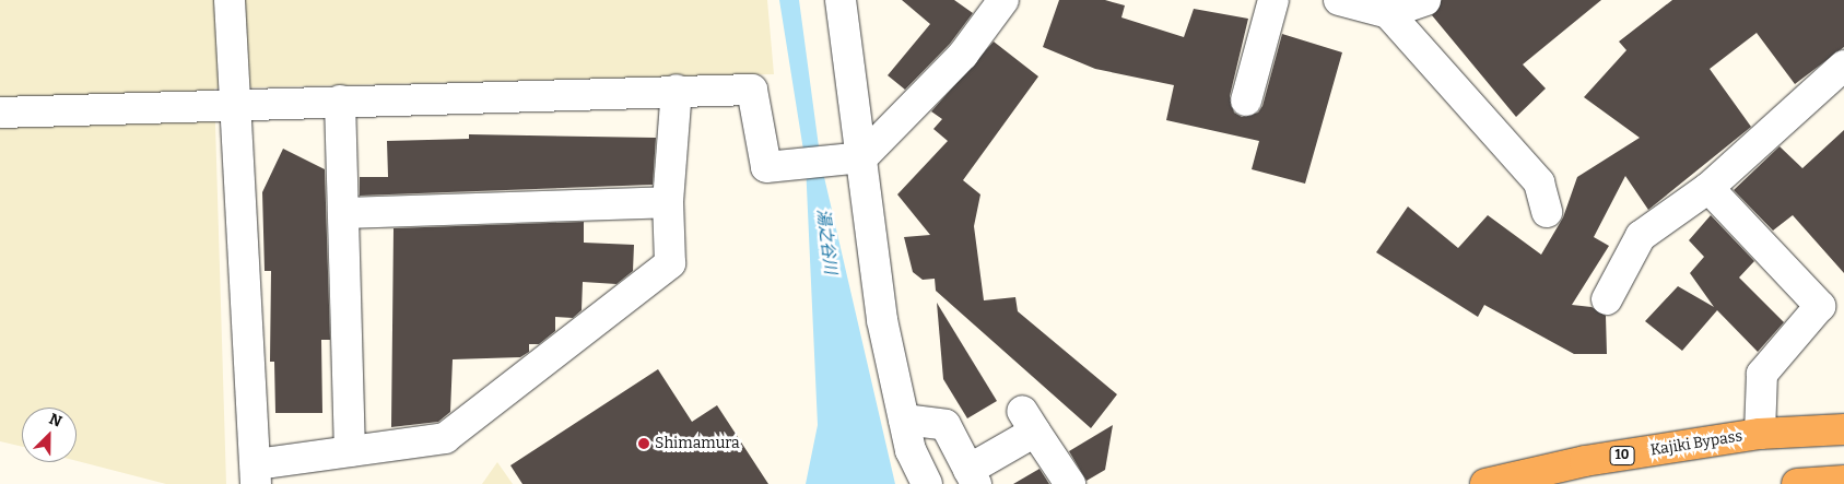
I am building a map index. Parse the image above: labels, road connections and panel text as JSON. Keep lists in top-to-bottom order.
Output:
{
  "streets": {
    "highway": ["Kajiki Bypass", "10"]
  },
  "water": ["湯之谷川"],
  "places": ["Shimamura"],
  "north": "top right"
}
